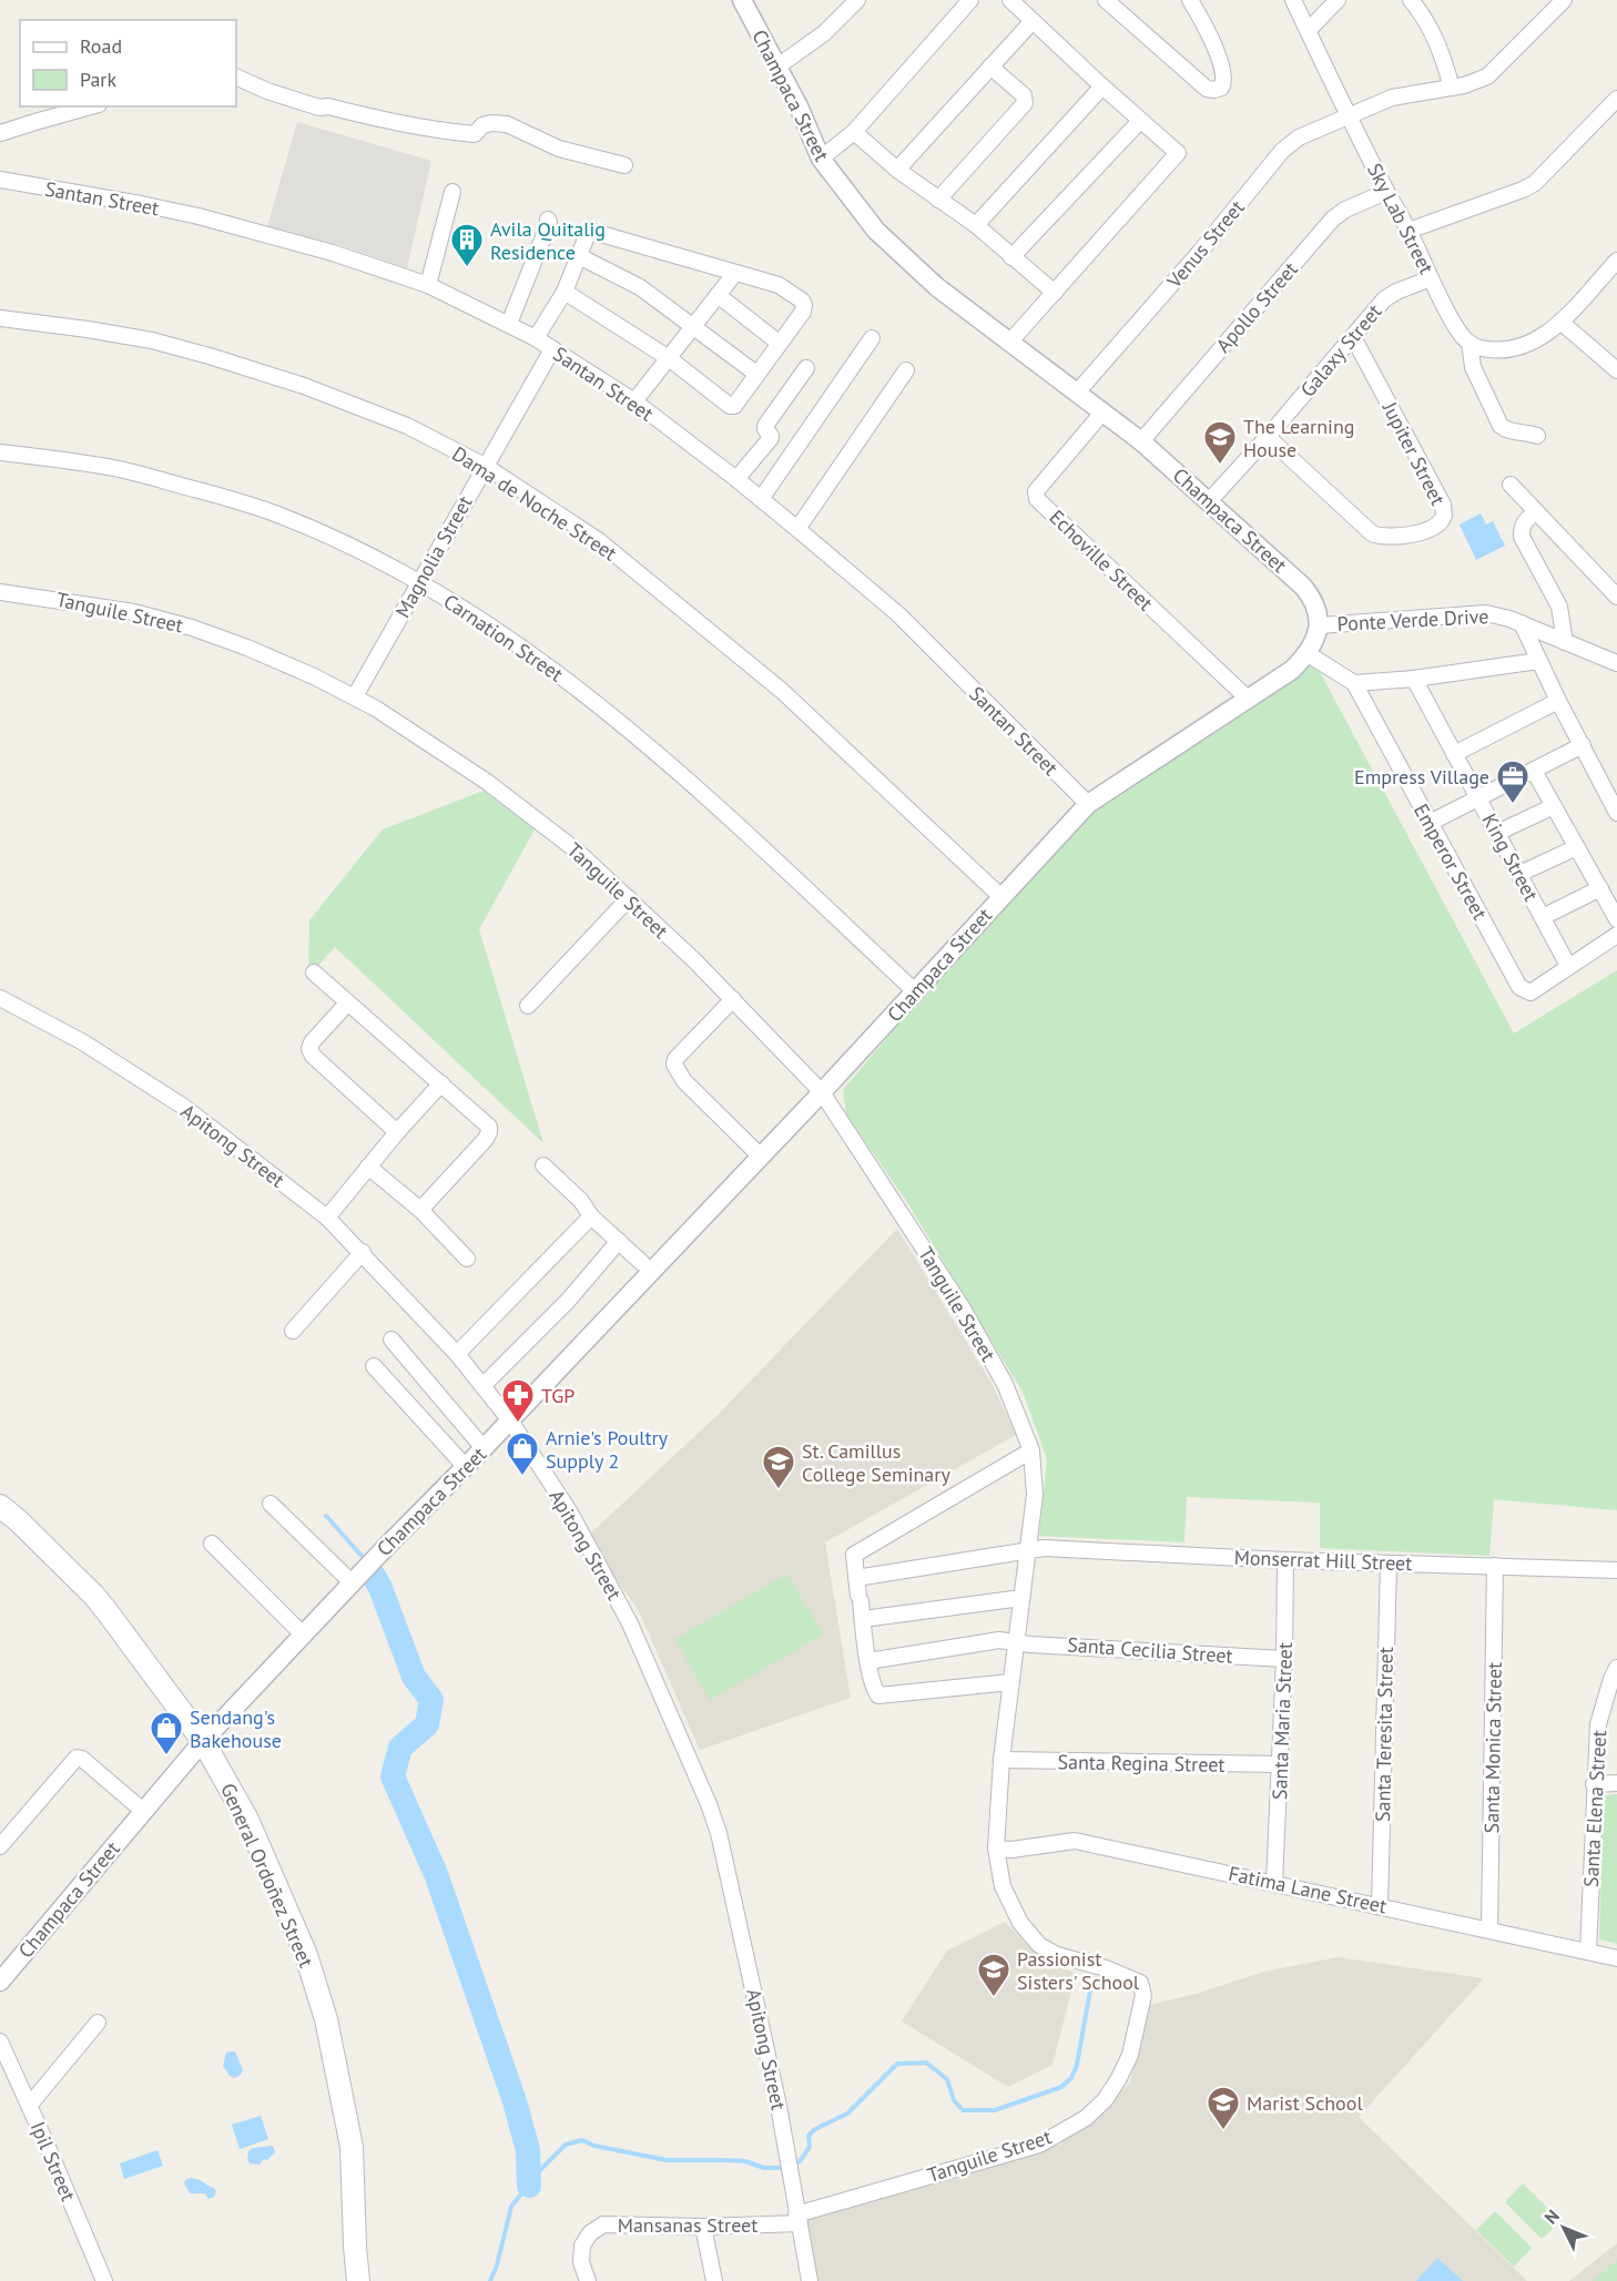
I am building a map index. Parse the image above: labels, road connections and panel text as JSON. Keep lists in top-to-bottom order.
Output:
{
  "streets": {
    "main road": ["General Ordoñez Street"],
    "street": [
      "Champaca Street",
      "Santan Street",
      "Sky Lab Street",
      "Venus Street",
      "Apollo Street",
      "Galaxy Street",
      "Jupiter Street",
      "Dama de Noche Street",
      "Magnolia Street",
      "Echoville Street",
      "Tanguile Street",
      "Ponte Verde Drive",
      "Carnation Street",
      "King Street",
      "Emperor Street",
      "Apitong Street",
      "Monserrat Hill Street",
      "Santa Cecilia Street",
      "Santa Maria Street",
      "Santa Teresita Street",
      "Santa Monica Street",
      "Santa Regina Street",
      "Santa Elena Street",
      "Fatima Lane Street",
      "Ipil Street",
      "Mansanas Street"
    ]
  },
  "crossings": [
    ["Champaca Street", "Santan Street"],
    ["Champaca Street", "Venus Street"],
    ["Champaca Street", "Apollo Street"],
    ["Champaca Street", "Galaxy Street"],
    ["Champaca Street", "Dama de Noche Street"],
    ["Champaca Street", "Echoville Street"],
    ["Champaca Street", "Tanguile Street"],
    ["Champaca Street", "Ponte Verde Drive"],
    ["Champaca Street", "Carnation Street"],
    ["Champaca Street", "Emperor Street"],
    ["Champaca Street", "Apitong Street"],
    ["Champaca Street", "General Ordoñez Street"],
    ["Santan Street", "Magnolia Street"],
    ["Sky Lab Street", "Venus Street"],
    ["Sky Lab Street", "Apollo Street"],
    ["Sky Lab Street", "Galaxy Street"],
    ["Galaxy Street", "Jupiter Street"],
    ["Dama de Noche Street", "Magnolia Street"],
    ["Magnolia Street", "Tanguile Street"],
    ["Magnolia Street", "Carnation Street"],
    ["Tanguile Street", "Apitong Street"],
    ["Tanguile Street", "Monserrat Hill Street"],
    ["Tanguile Street", "Santa Cecilia Street"],
    ["Tanguile Street", "Santa Regina Street"],
    ["Tanguile Street", "Fatima Lane Street"],
    ["Tanguile Street", "Mansanas Street"],
    ["King Street", "Emperor Street"],
    ["Apitong Street", "Mansanas Street"],
    ["Monserrat Hill Street", "Santa Maria Street"],
    ["Monserrat Hill Street", "Santa Teresita Street"],
    ["Monserrat Hill Street", "Santa Monica Street"],
    ["Santa Cecilia Street", "Santa Maria Street"],
    ["Santa Maria Street", "Santa Regina Street"],
    ["Santa Maria Street", "Fatima Lane Street"],
    ["Santa Teresita Street", "Fatima Lane Street"],
    ["Santa Monica Street", "Fatima Lane Street"],
    ["Santa Elena Street", "Fatima Lane Street"]
  ],
  "places": {
    "building": ["Avila Quitalig Residence"],
    "school or university": [
      "The Learning House",
      "St. Camillus College Seminary",
      "Passionist Sisters' School",
      "Marist School"
    ],
    "office": ["Empress Village"],
    "pharmacy": ["TGP"],
    "shop": ["Arnie's Poultry Supply 2", "Sendang's Bakehouse"]
  },
  "legend": ["Road", "Park"],
  "north": "top left"
}
